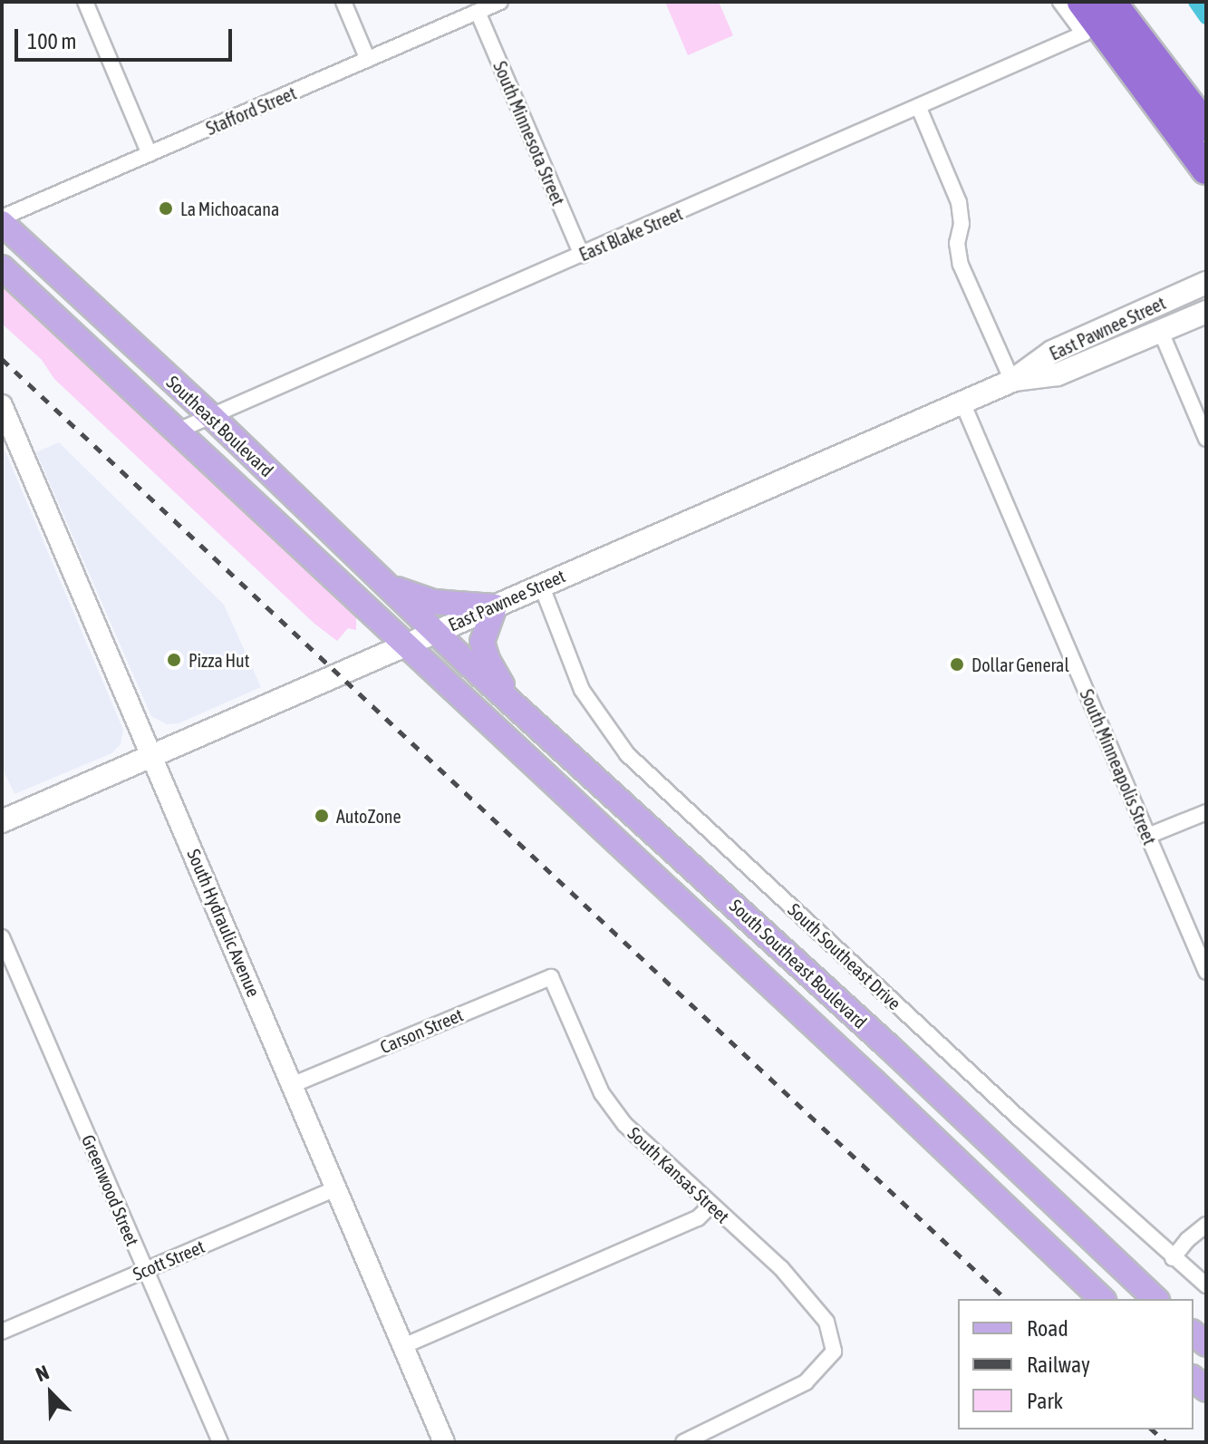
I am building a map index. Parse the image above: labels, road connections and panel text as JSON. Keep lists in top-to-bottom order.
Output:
{
  "streets": {
    "main road": ["East Pawnee Street", "Southeast Boulevard", "South Southeast Boulevard"],
    "street": [
      "Stafford Street",
      "South Minnesota Street",
      "East Blake Street",
      "South Minneapolis Street",
      "South Hydraulic Avenue",
      "South Southeast Drive",
      "Carson Street",
      "South Kansas Street",
      "Greenwood Street",
      "Scott Street"
    ]
  },
  "crossings": [
    ["Stafford Street", "South Minnesota Street"],
    ["South Minnesota Street", "East Blake Street"],
    ["East Blake Street", "Southeast Boulevard"],
    ["East Pawnee Street", "Southeast Boulevard"],
    ["East Pawnee Street", "South Minneapolis Street"],
    ["East Pawnee Street", "South Hydraulic Avenue"],
    ["East Pawnee Street", "South Southeast Drive"],
    ["East Pawnee Street", "South Southeast Boulevard"],
    ["Southeast Boulevard", "South Southeast Boulevard"],
    ["South Hydraulic Avenue", "Carson Street"],
    ["South Hydraulic Avenue", "Scott Street"],
    ["Carson Street", "South Kansas Street"],
    ["Greenwood Street", "Scott Street"]
  ],
  "places": [
    "La Michoacana",
    "Pizza Hut",
    "Dollar General",
    "AutoZone"
  ],
  "legend": ["Road", "Railway", "Park"],
  "scale_bar": "100 m",
  "north": "top left"
}
